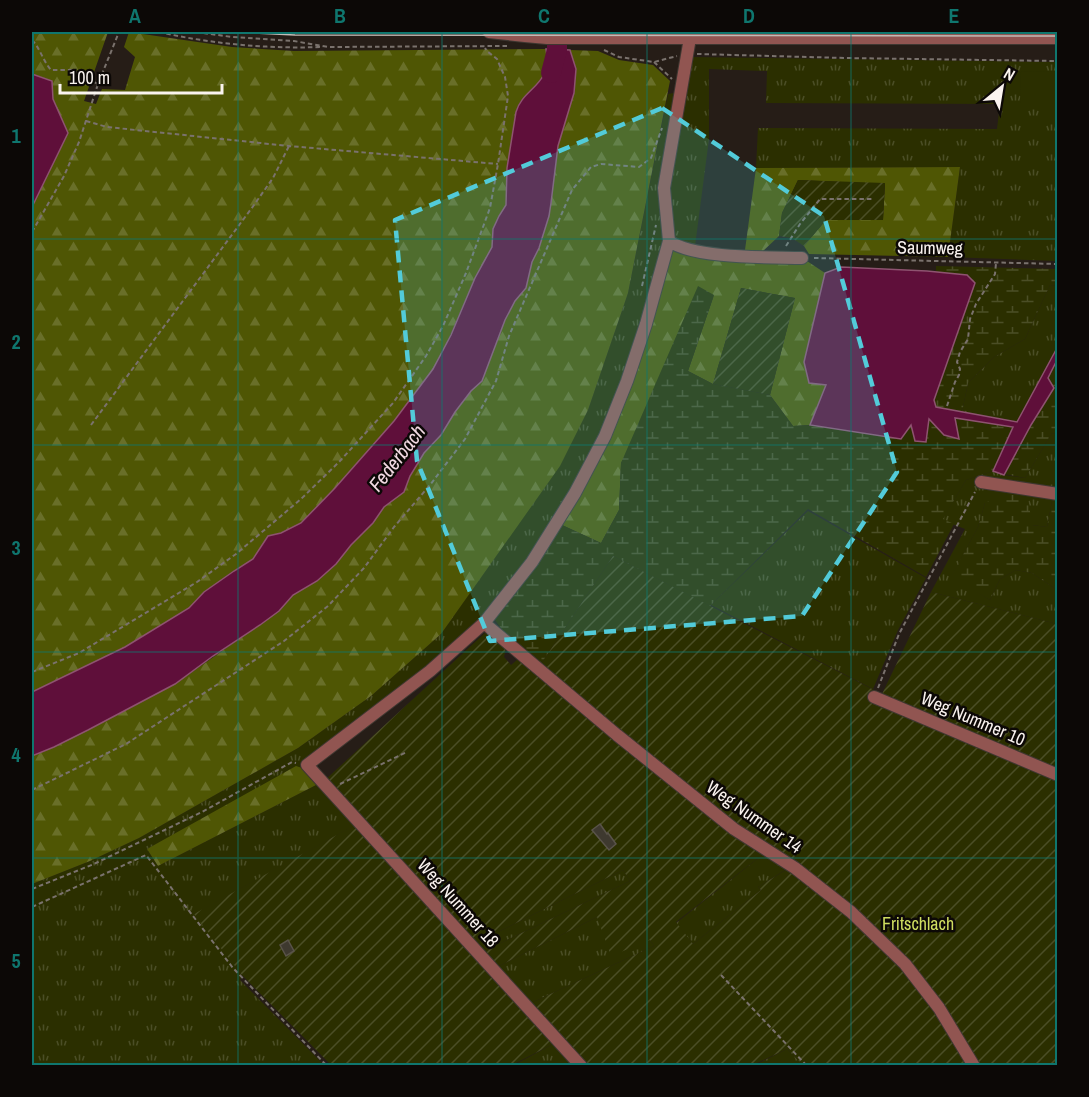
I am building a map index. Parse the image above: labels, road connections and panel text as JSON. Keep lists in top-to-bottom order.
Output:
{
  "streets": {
    "street": ["Weg Nummer 10", "Weg Nummer 14", "Weg Nummer 18"],
    "path": ["Saumweg"]
  },
  "water": ["Federbach"],
  "parks": ["Fritschlach"],
  "scale_bar": "100 m",
  "north": "top right",
  "grid": {
    "columns": [
      "A",
      "B",
      "C",
      "D",
      "E"
    ],
    "rows": [
      "1",
      "2",
      "3",
      "4",
      "5"
    ]
  }
}
